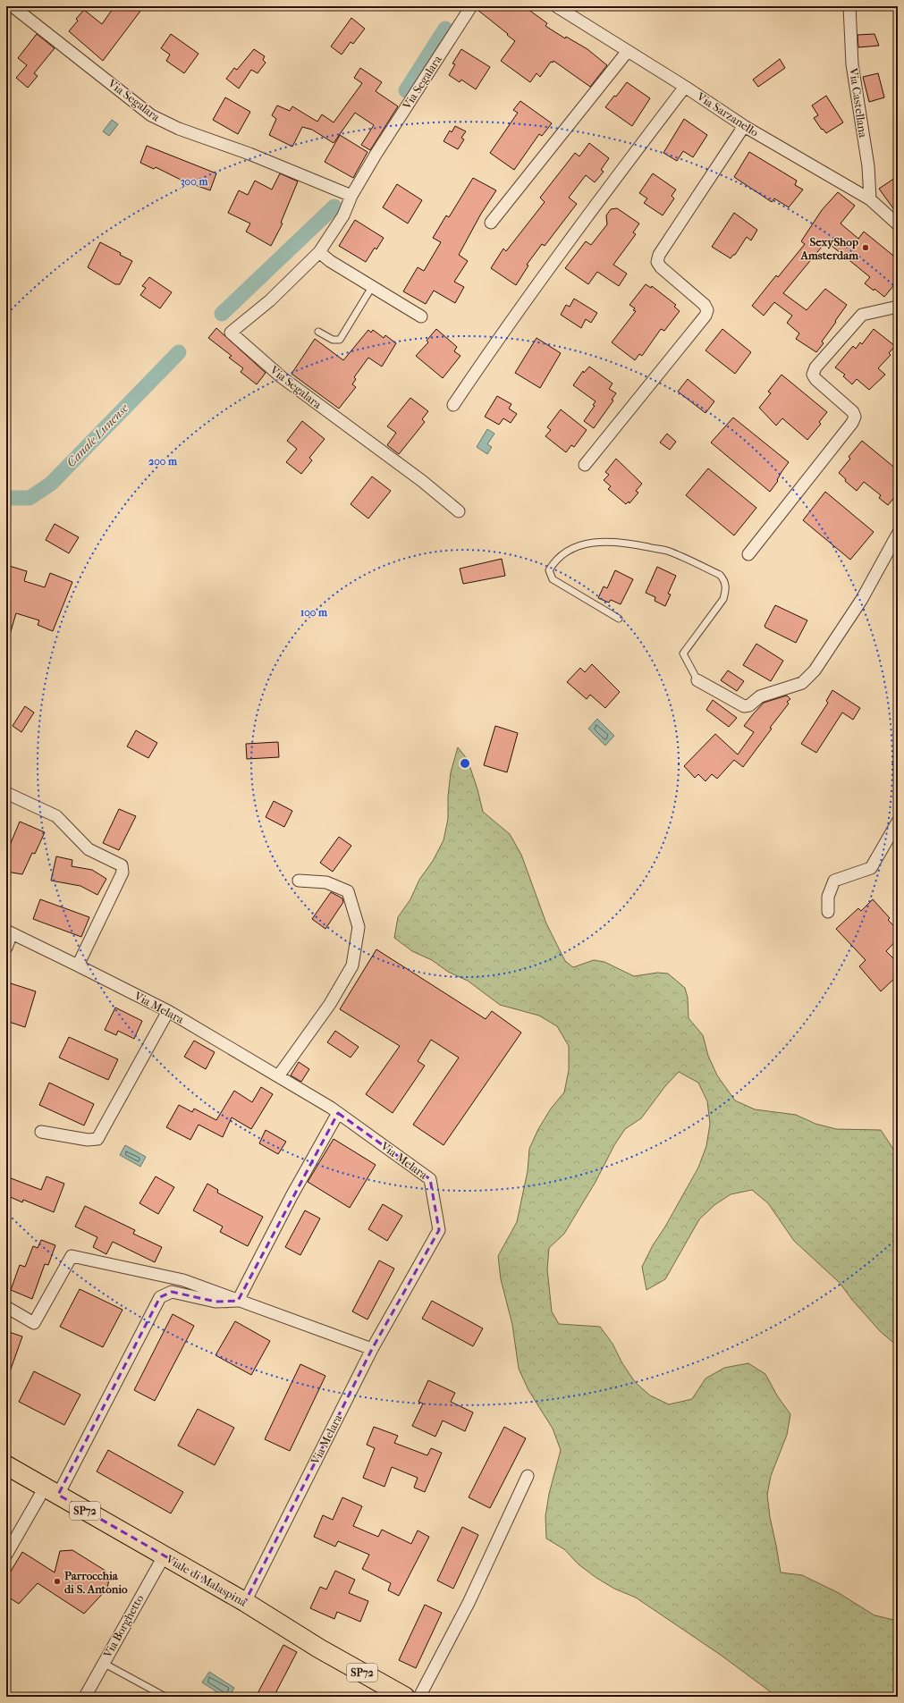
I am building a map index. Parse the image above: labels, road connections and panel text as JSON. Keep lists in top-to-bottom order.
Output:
{
  "streets": {
    "main road": ["SP72", "Viale di Malaspina"],
    "street": [
      "Via Segalara",
      "Via Castellana",
      "Via Sarzanello",
      "Via Melara",
      "Via Borghetto"
    ]
  },
  "crossings": [
    ["Via Castellana", "Via Sarzanello"],
    ["Via Melara", "Viale di Malaspina"],
    ["Viale di Malaspina", "Via Borghetto"]
  ],
  "water": ["Canale Lunense"],
  "places": ["SexyShop Amsterdam", "Parrocchia di S. Antonio"],
  "rings": ["300 m", "200 m", "100 m"]
}
